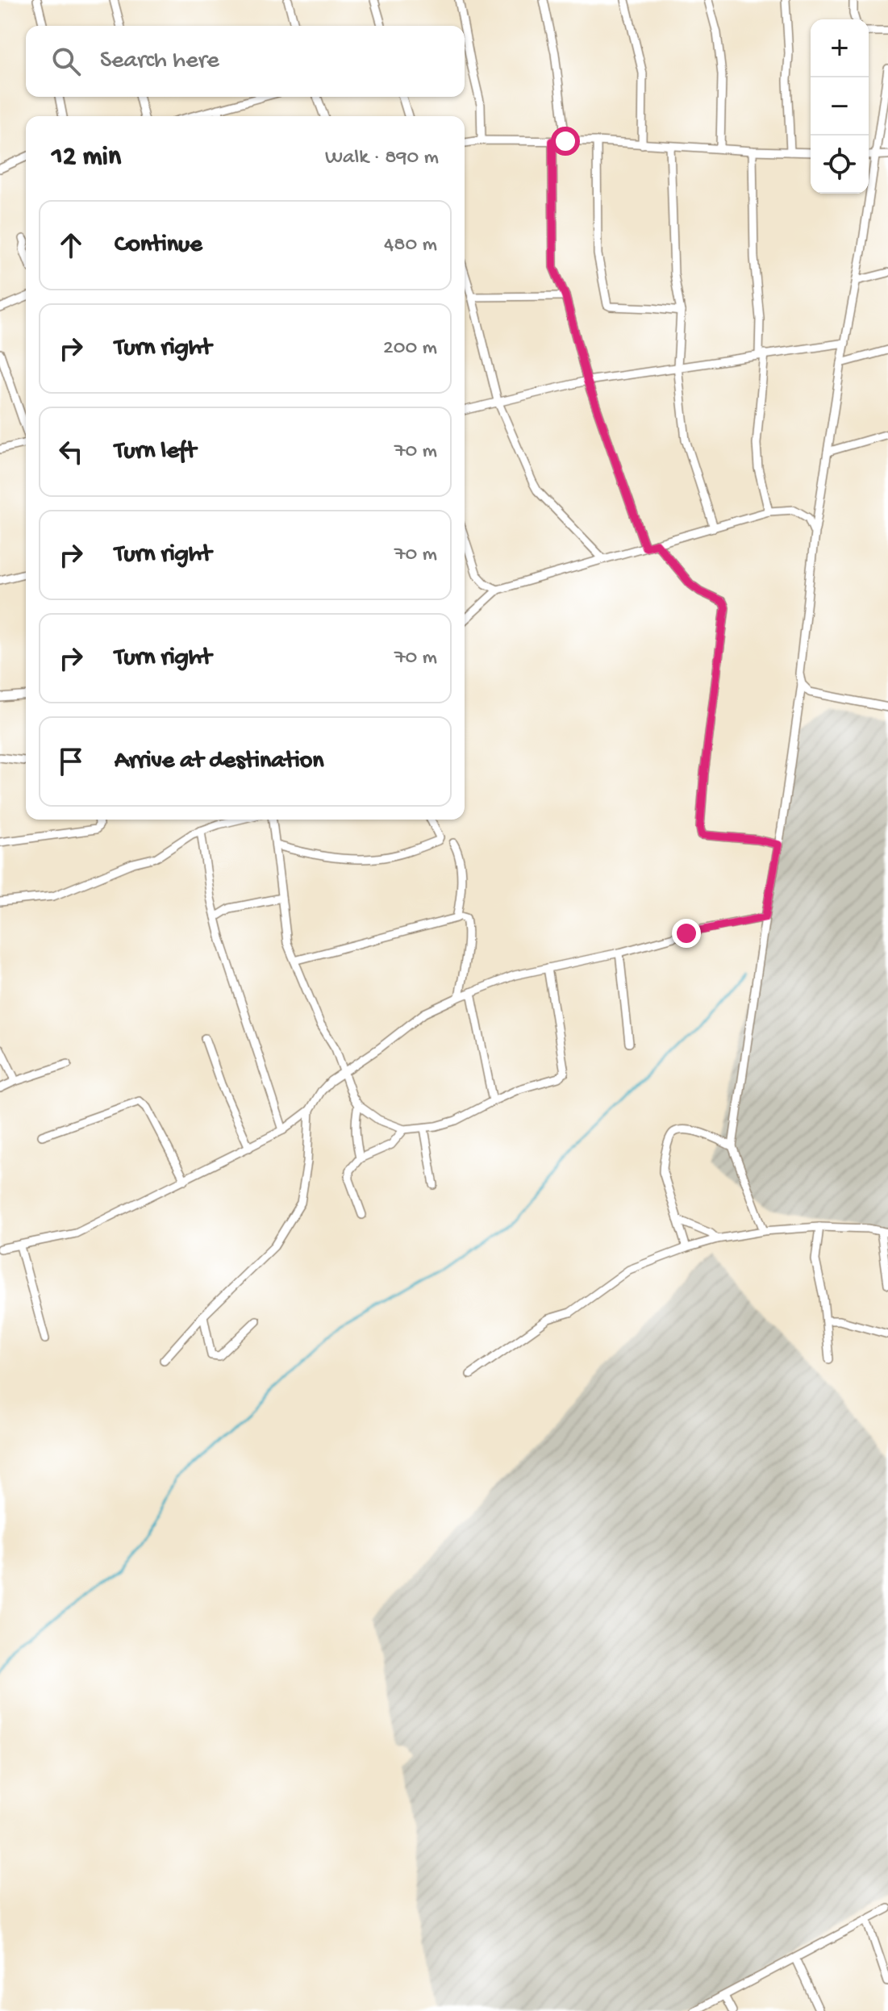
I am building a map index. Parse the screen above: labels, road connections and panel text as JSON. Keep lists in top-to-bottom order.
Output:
{
  "page": {
    "map_buttons": ["+", "−"],
    "search": "Search here",
    "heading": ["12 min", "Walk · 890 m"],
    "list": [
      ["Continue", "480 m"],
      ["Turn right", "200 m"],
      ["Turn left", "70 m"],
      ["Turn right", "70 m"],
      ["Turn right", "70 m"],
      "Arrive at destination"
    ]
  }
}
